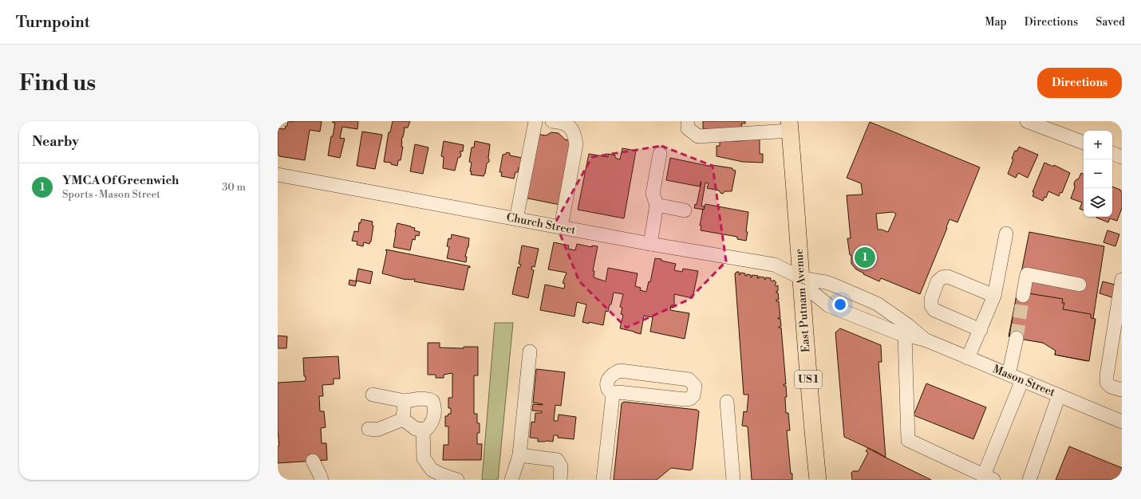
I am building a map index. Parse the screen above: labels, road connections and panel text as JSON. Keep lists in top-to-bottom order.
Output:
{
  "streets": {
    "main road": ["East Putnam Avenue", "US 1"],
    "street": ["Church Street", "Mason Street"]
  },
  "crossings": [
    ["Church Street", "East Putnam Avenue"],
    ["Church Street", "Mason Street"],
    ["East Putnam Avenue", "Mason Street"]
  ],
  "page": {
    "header": "Turnpoint",
    "nav": ["Map", "Directions", "Saved"],
    "buttons": "Directions",
    "title": "Find us",
    "heading": "Nearby",
    "map_buttons": ["+", "−"],
    "list": [
      {
        "mark": "1",
        "name": "YMCA Of Greenwich",
        "note": "Sports · Mason Street",
        "value": "30 m"
      }
    ],
    "pins": "1"
  }
}
